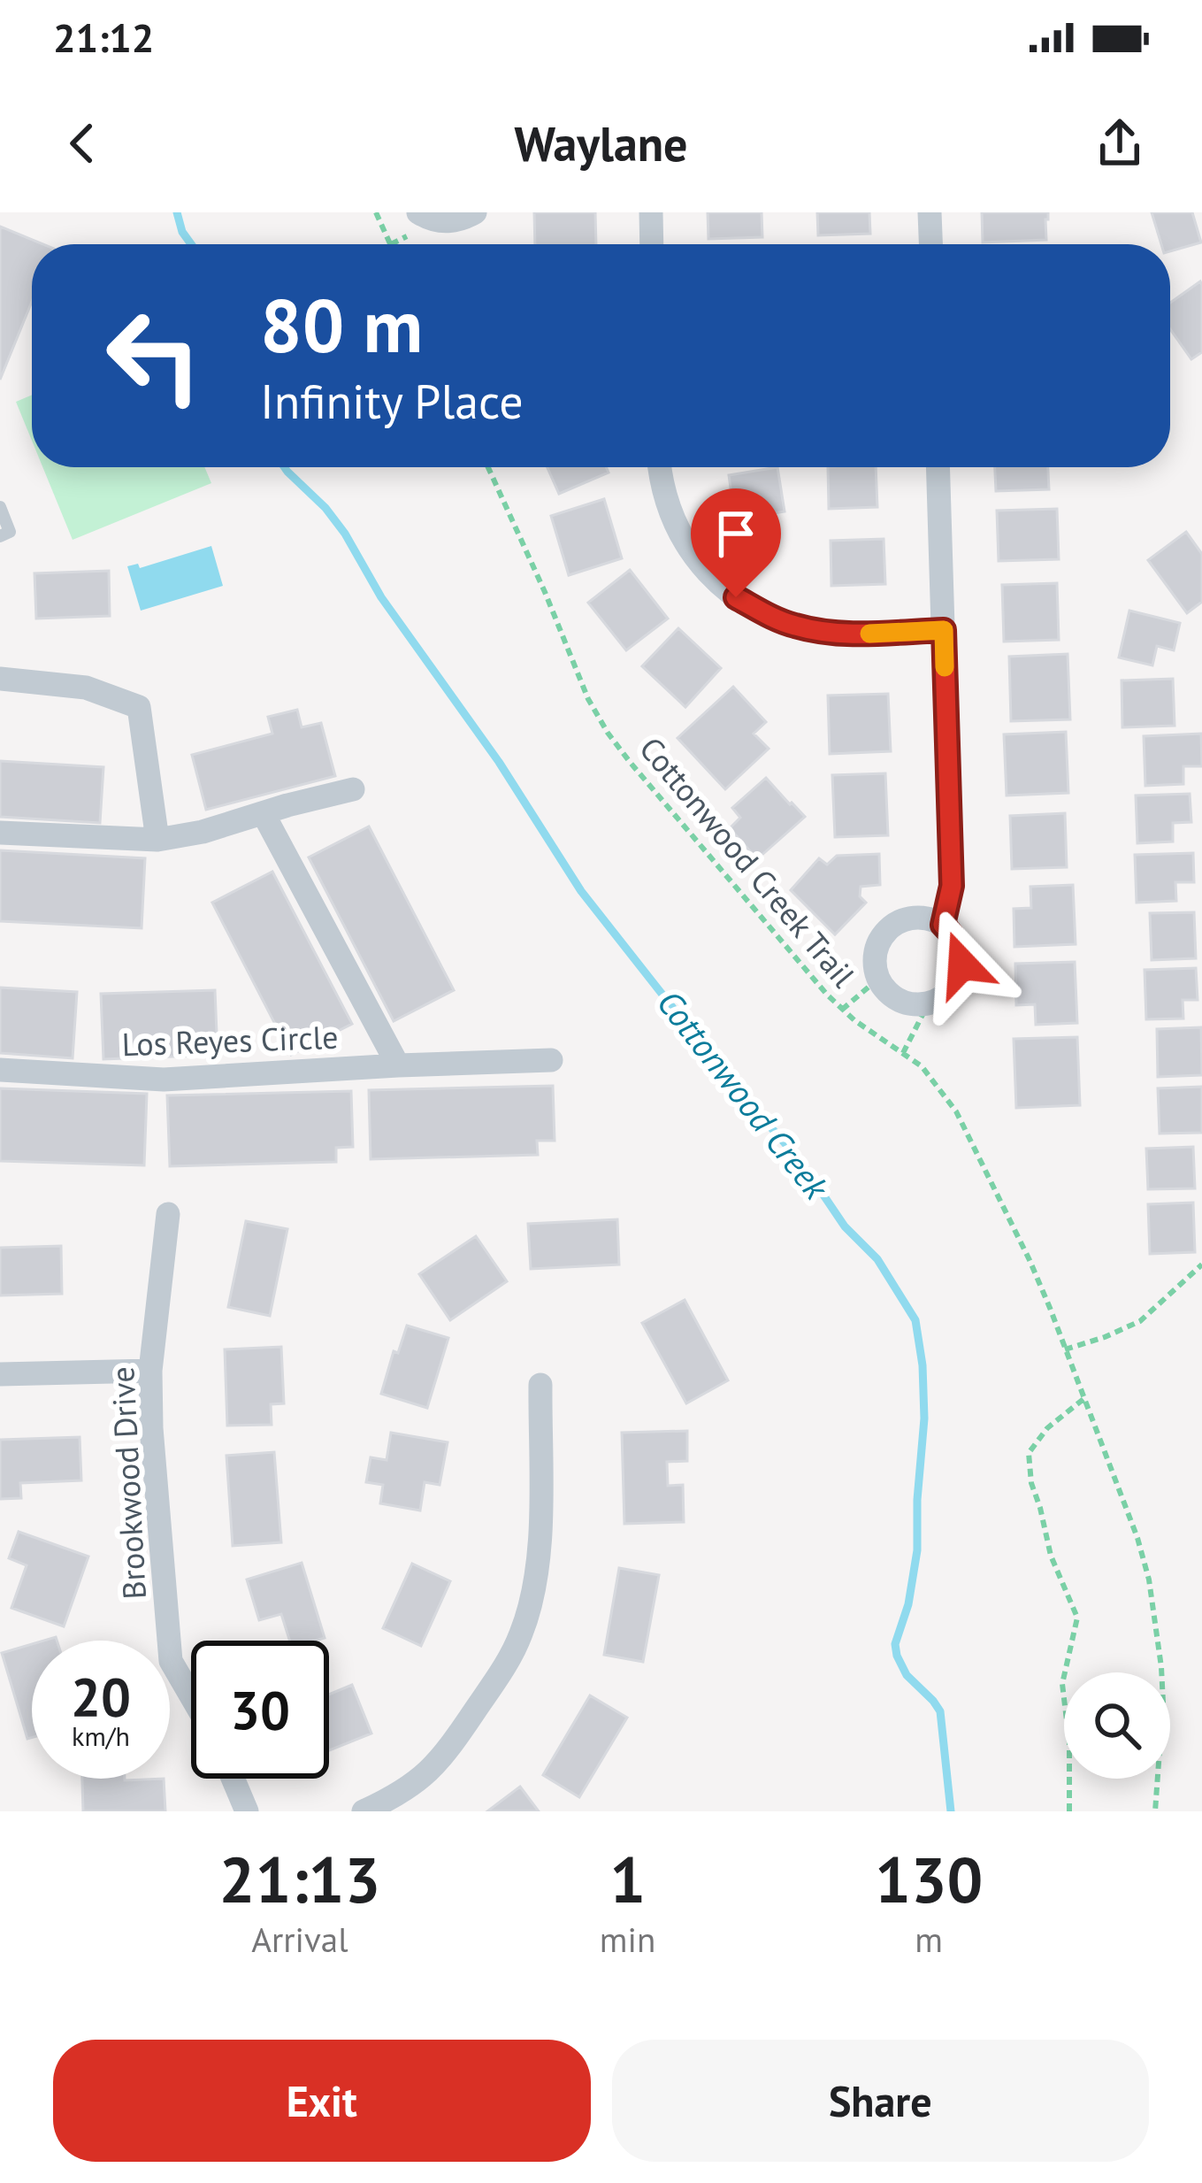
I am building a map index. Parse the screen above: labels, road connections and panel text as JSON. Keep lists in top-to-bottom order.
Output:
{
  "streets": {
    "street": ["Los Reyes Circle", "Brookwood Drive"],
    "path": ["Cottonwood Creek Trail"]
  },
  "water": ["Cottonwood Creek"],
  "page": {
    "status": "21:12",
    "header": "Waylane",
    "turn": ["80 m", "Infinity Place"],
    "speed": "20 km/h",
    "limit": "30",
    "eta": [
      "21:13",
      "Arrival",
      "1",
      "min",
      "130",
      "m"
    ],
    "buttons": ["Exit", "Share"]
  }
}
